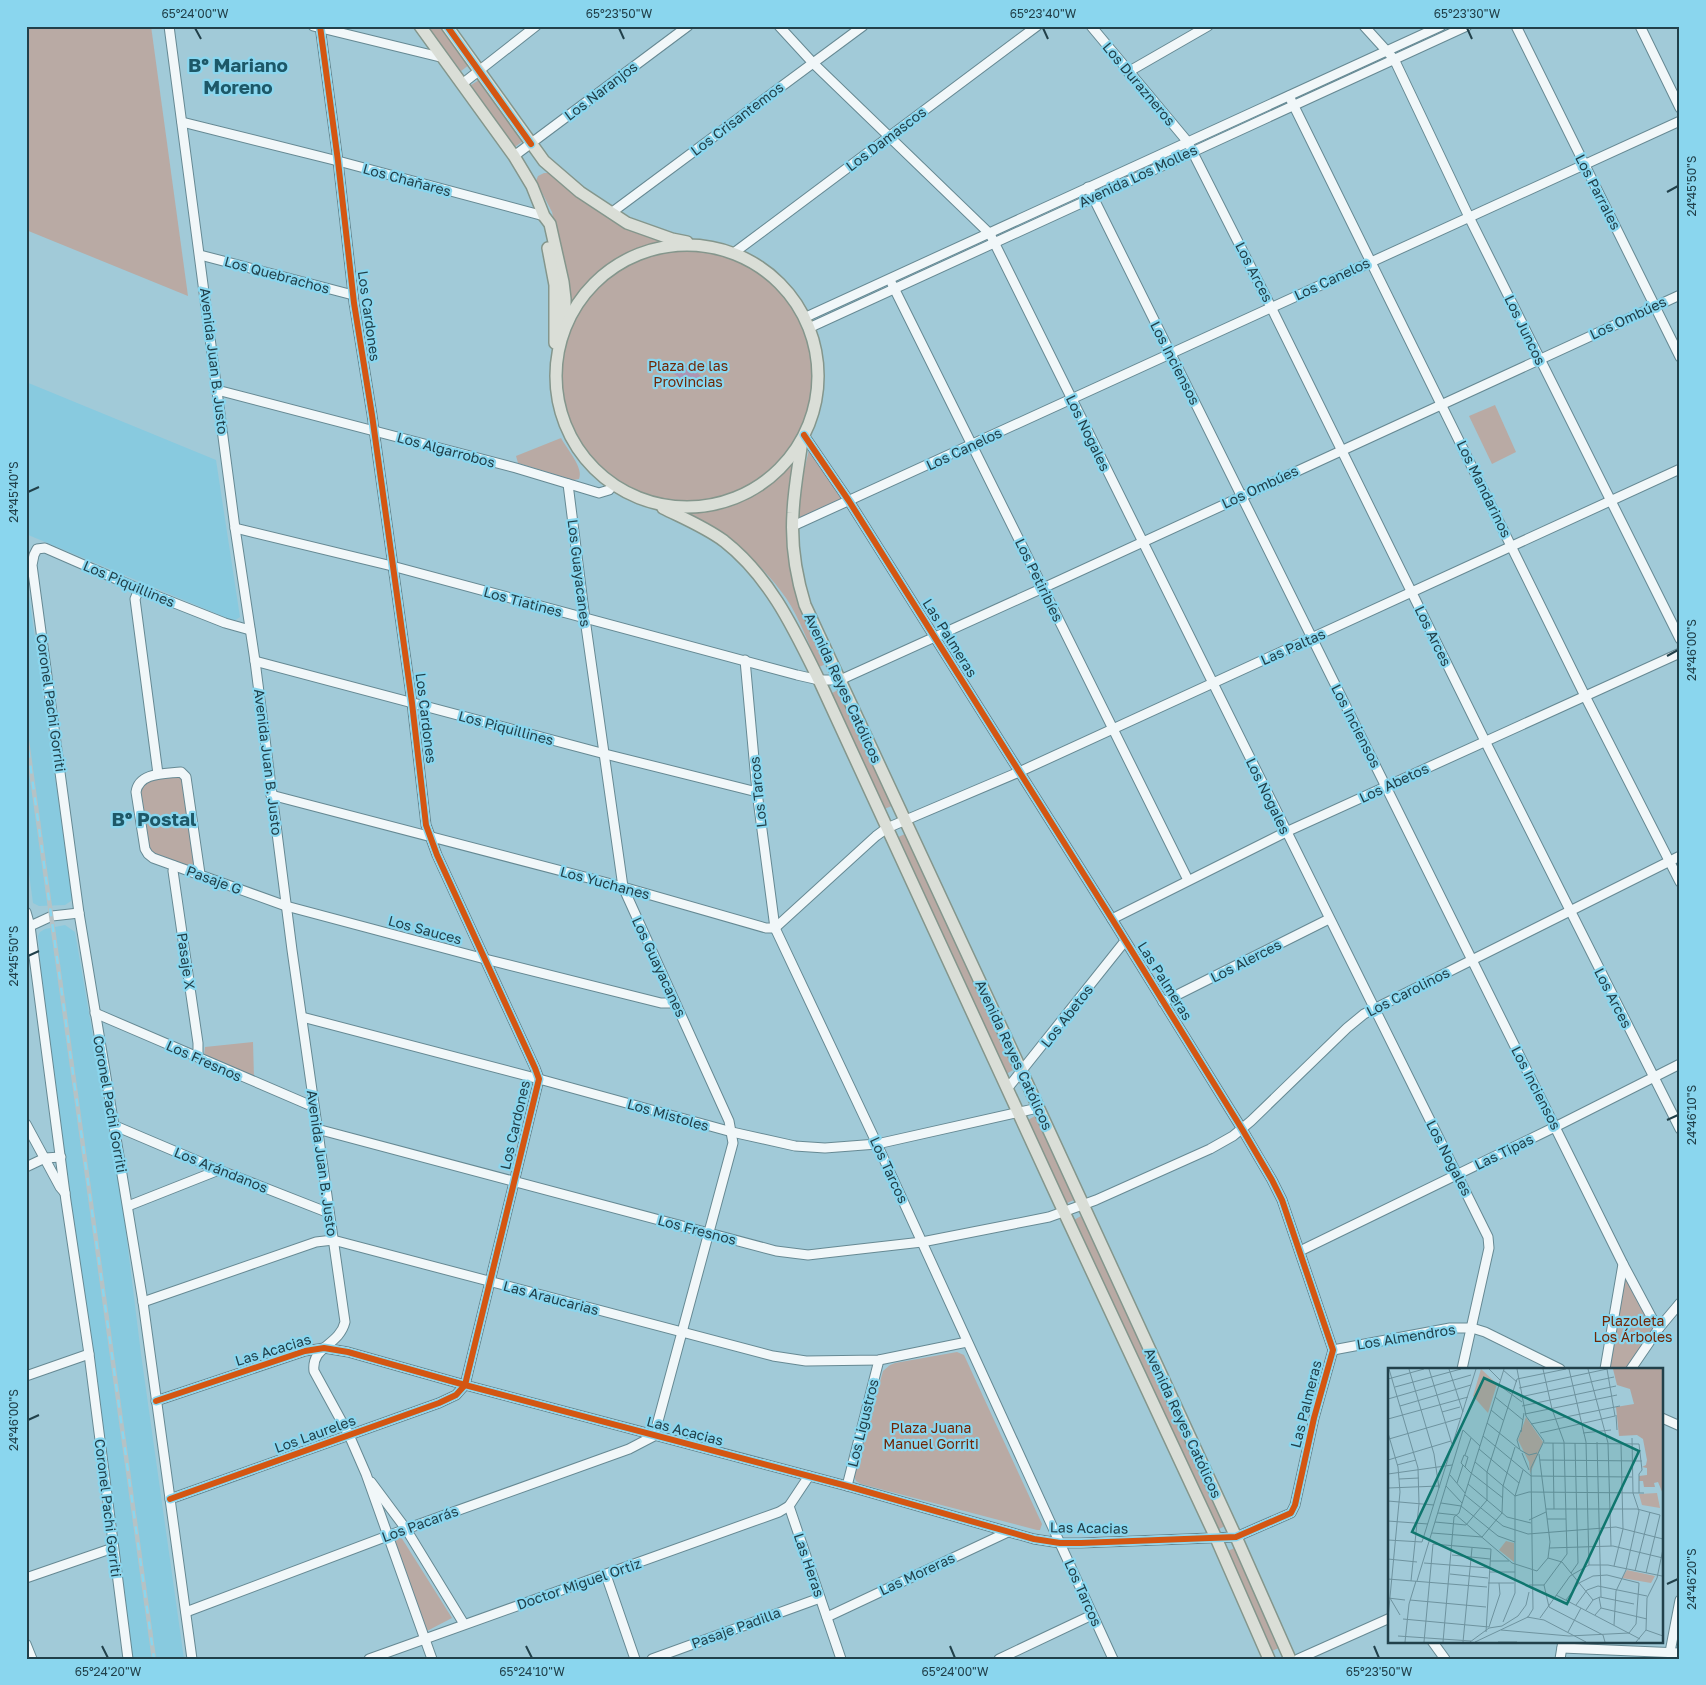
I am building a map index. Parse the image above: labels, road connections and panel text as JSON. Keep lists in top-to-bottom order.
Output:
{
  "streets": {
    "main road": ["Avenida Reyes Católicos"],
    "street": [
      "Los Durazneros",
      "Los Naranjos",
      "Los Crisantemos",
      "Los Damascos",
      "Avenida Los Molles",
      "Los Chañares",
      "Los Parrales",
      "Los Arces",
      "Los Quebrachos",
      "Los Canelos",
      "Los Cardones",
      "Los Ombúes",
      "Los Juncos",
      "Avenida Juan B. Justo",
      "Los Inciensos",
      "Los Nogales",
      "Los Algarrobos",
      "Los Mandarinos",
      "Los Guayacanes",
      "Los Petiribíes",
      "Los Piquillines",
      "Los Tiatines",
      "Las Palmeras",
      "Las Paltas",
      "Coronel Pachi Gorriti",
      "Los Abetos",
      "Los Tarcos",
      "Pasaje G",
      "Los Yuchanes",
      "Los Sauces",
      "Pasaje X",
      "Los Alerces",
      "Los Carolinos",
      "Los Fresnos",
      "Los Mistoles",
      "Las Tipas",
      "Los Arándanos",
      "Las Araucarias",
      "Los Almendros",
      "Las Acacias",
      "Los Ligustros",
      "Los Laureles",
      "Los Pacarás",
      "Las Heras",
      "Las Moreras",
      "Doctor Miguel Ortiz",
      "Pasaje Padilla"
    ]
  },
  "crossings": [
    ["Los Durazneros", "Avenida Los Molles"],
    ["Los Durazneros", "Los Arces"],
    ["Los Crisantemos", "Los Nogales"],
    ["Los Damascos", "Los Nogales"],
    ["Avenida Los Molles", "Los Arces"],
    ["Avenida Los Molles", "Los Juncos"],
    ["Avenida Los Molles", "Los Inciensos"],
    ["Avenida Los Molles", "Los Nogales"],
    ["Avenida Los Molles", "Los Mandarinos"],
    ["Avenida Los Molles", "Los Petiribíes"],
    ["Los Chañares", "Los Cardones"],
    ["Los Chañares", "Avenida Juan B. Justo"],
    ["Los Parrales", "Los Canelos"],
    ["Los Parrales", "Los Ombúes"],
    ["Los Arces", "Los Canelos"],
    ["Los Arces", "Los Ombúes"],
    ["Los Arces", "Las Paltas"],
    ["Los Arces", "Los Abetos"],
    ["Los Arces", "Los Carolinos"],
    ["Los Arces", "Las Tipas"],
    ["Los Quebrachos", "Los Cardones"],
    ["Los Quebrachos", "Avenida Juan B. Justo"],
    ["Los Canelos", "Los Juncos"],
    ["Los Canelos", "Los Inciensos"],
    ["Los Canelos", "Los Nogales"],
    ["Los Canelos", "Los Mandarinos"],
    ["Los Canelos", "Los Petiribíes"],
    ["Los Canelos", "Las Palmeras"],
    ["Los Canelos", "Avenida Reyes Católicos"],
    ["Los Cardones", "Los Algarrobos"],
    ["Los Cardones", "Los Piquillines"],
    ["Los Cardones", "Los Tiatines"],
    ["Los Cardones", "Los Yuchanes"],
    ["Los Cardones", "Los Sauces"],
    ["Los Cardones", "Los Fresnos"],
    ["Los Cardones", "Los Mistoles"],
    ["Los Cardones", "Las Araucarias"],
    ["Los Cardones", "Las Acacias"],
    ["Los Cardones", "Los Laureles"],
    ["Los Ombúes", "Los Juncos"],
    ["Los Ombúes", "Los Inciensos"],
    ["Los Ombúes", "Los Nogales"],
    ["Los Ombúes", "Los Mandarinos"],
    ["Los Ombúes", "Los Petiribíes"],
    ["Los Ombúes", "Los Tiatines"],
    ["Los Ombúes", "Las Palmeras"],
    ["Los Ombúes", "Avenida Reyes Católicos"],
    ["Los Juncos", "Las Paltas"],
    ["Avenida Juan B. Justo", "Los Algarrobos"],
    ["Avenida Juan B. Justo", "Los Piquillines"],
    ["Avenida Juan B. Justo", "Los Tiatines"],
    ["Avenida Juan B. Justo", "Pasaje G"],
    ["Avenida Juan B. Justo", "Los Yuchanes"],
    ["Avenida Juan B. Justo", "Los Sauces"],
    ["Avenida Juan B. Justo", "Los Fresnos"],
    ["Avenida Juan B. Justo", "Los Mistoles"],
    ["Avenida Juan B. Justo", "Los Arándanos"],
    ["Avenida Juan B. Justo", "Las Araucarias"],
    ["Avenida Juan B. Justo", "Las Acacias"],
    ["Avenida Juan B. Justo", "Los Laureles"],
    ["Avenida Juan B. Justo", "Los Pacarás"],
    ["Avenida Juan B. Justo", "Doctor Miguel Ortiz"],
    ["Los Inciensos", "Las Paltas"],
    ["Los Inciensos", "Los Abetos"],
    ["Los Inciensos", "Los Carolinos"],
    ["Los Inciensos", "Las Tipas"],
    ["Los Nogales", "Las Paltas"],
    ["Los Nogales", "Los Abetos"],
    ["Los Nogales", "Los Alerces"],
    ["Los Nogales", "Los Carolinos"],
    ["Los Nogales", "Las Tipas"],
    ["Los Nogales", "Los Almendros"],
    ["Los Algarrobos", "Los Guayacanes"],
    ["Los Mandarinos", "Las Paltas"],
    ["Los Mandarinos", "Los Abetos"],
    ["Los Mandarinos", "Los Carolinos"],
    ["Los Guayacanes", "Los Piquillines"],
    ["Los Guayacanes", "Los Tiatines"],
    ["Los Guayacanes", "Los Yuchanes"],
    ["Los Guayacanes", "Los Sauces"],
    ["Los Guayacanes", "Los Fresnos"],
    ["Los Guayacanes", "Los Mistoles"],
    ["Los Guayacanes", "Las Araucarias"],
    ["Los Guayacanes", "Las Acacias"],
    ["Los Guayacanes", "Los Pacarás"],
    ["Los Petiribíes", "Las Paltas"],
    ["Los Petiribíes", "Los Abetos"],
    ["Los Piquillines", "Coronel Pachi Gorriti"],
    ["Los Piquillines", "Los Tarcos"],
    ["Los Tiatines", "Avenida Reyes Católicos"],
    ["Los Tiatines", "Los Tarcos"],
    ["Las Palmeras", "Las Paltas"],
    ["Las Palmeras", "Avenida Reyes Católicos"],
    ["Las Palmeras", "Los Abetos"],
    ["Las Palmeras", "Los Alerces"],
    ["Las Palmeras", "Los Carolinos"],
    ["Las Palmeras", "Las Tipas"],
    ["Las Palmeras", "Los Almendros"],
    ["Las Palmeras", "Las Acacias"],
    ["Las Paltas", "Avenida Reyes Católicos"],
    ["Avenida Reyes Católicos", "Los Abetos"],
    ["Avenida Reyes Católicos", "Los Carolinos"],
    ["Avenida Reyes Católicos", "Los Fresnos"],
    ["Avenida Reyes Católicos", "Los Mistoles"],
    ["Avenida Reyes Católicos", "Las Acacias"],
    ["Coronel Pachi Gorriti", "Los Fresnos"],
    ["Coronel Pachi Gorriti", "Los Arándanos"],
    ["Coronel Pachi Gorriti", "Las Araucarias"],
    ["Coronel Pachi Gorriti", "Las Acacias"],
    ["Coronel Pachi Gorriti", "Los Laureles"],
    ["Coronel Pachi Gorriti", "Los Pacarás"],
    ["Los Tarcos", "Los Yuchanes"],
    ["Los Tarcos", "Los Fresnos"],
    ["Los Tarcos", "Los Mistoles"],
    ["Los Tarcos", "Las Araucarias"],
    ["Los Tarcos", "Las Acacias"],
    ["Pasaje G", "Los Sauces"],
    ["Pasaje G", "Pasaje X"],
    ["Pasaje X", "Los Fresnos"],
    ["Los Carolinos", "Los Fresnos"],
    ["Las Araucarias", "Los Ligustros"],
    ["Las Acacias", "Los Ligustros"],
    ["Las Acacias", "Los Laureles"],
    ["Las Acacias", "Los Pacarás"],
    ["Las Acacias", "Las Moreras"],
    ["Las Heras", "Las Moreras"],
    ["Las Heras", "Doctor Miguel Ortiz"],
    ["Las Heras", "Pasaje Padilla"]
  ],
  "districts": ["Bº Mariano Moreno", "Bº Postal"],
  "parks": ["Plaza de las Provincias", "Plazoleta Los Árboles", "Plaza Juana Manuel Gorriti"],
  "coordinates": [
    "65°24'00\"W",
    "65°23'50\"W",
    "65°23'40\"W",
    "65°23'30\"W",
    "24°45'50\"S",
    "24°45'40\"S",
    "24°46'00\"S",
    "24°46'10\"S",
    "24°46'20\"S",
    "65°24'20\"W",
    "65°24'10\"W"
  ]
}
